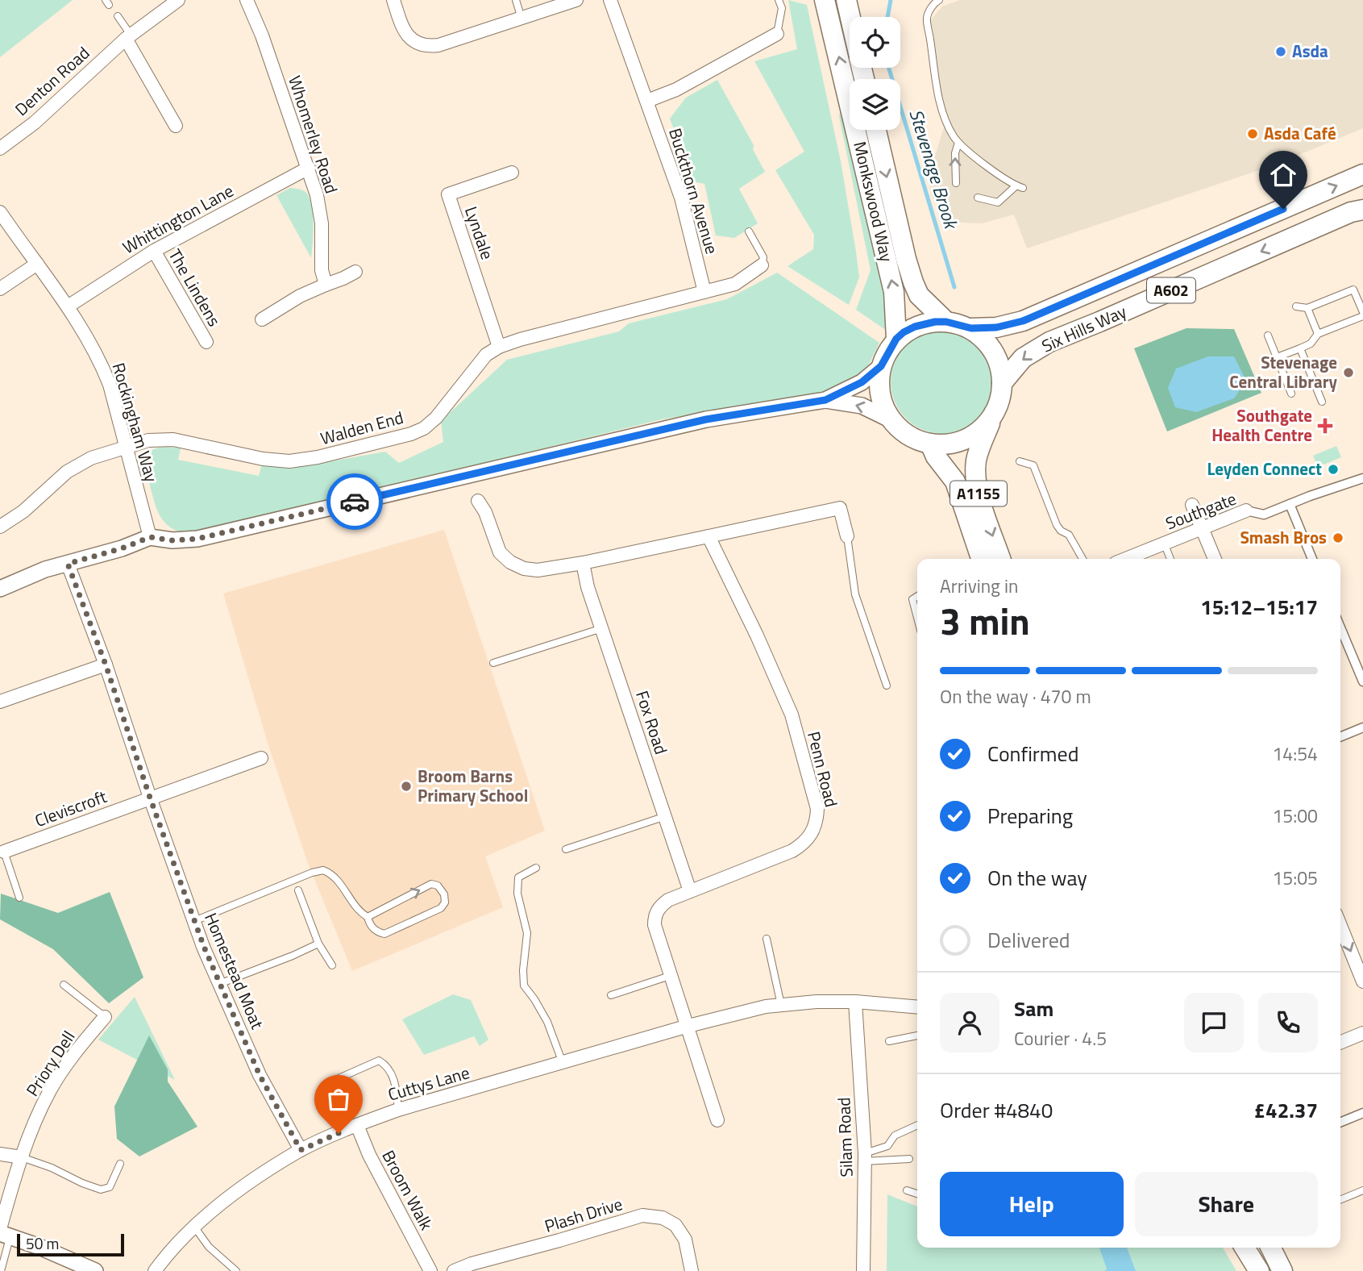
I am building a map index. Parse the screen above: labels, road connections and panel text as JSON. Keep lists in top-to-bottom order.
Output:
{
  "streets": {
    "main road": [
      "Monkswood Way",
      "A602",
      "Six Hills Way",
      "A1155"
    ],
    "street": [
      "Denton Road",
      "Whomerley Road",
      "Buckthorn Avenue",
      "Whittington Lane",
      "Lyndale",
      "The Lindens",
      "Rockingham Way",
      "Walden End",
      "Southgate",
      "Fox Road",
      "Penn Road",
      "Cleviscroft",
      "Homestead Moat",
      "Priory Dell",
      "Cuttys Lane",
      "Silam Road",
      "Broom Walk",
      "Plash Drive"
    ]
  },
  "crossings": [
    ["Whomerley Road", "Whittington Lane"],
    ["Buckthorn Avenue", "Walden End"],
    ["Monkswood Way", "A602"],
    ["Monkswood Way", "Six Hills Way"],
    ["Monkswood Way", "A1155"],
    ["Whittington Lane", "The Lindens"],
    ["Whittington Lane", "Rockingham Way"],
    ["Lyndale", "Walden End"],
    ["A602", "Six Hills Way"],
    ["A602", "A1155"],
    ["Six Hills Way", "A1155"],
    ["Rockingham Way", "Walden End"],
    ["Fox Road", "Penn Road"],
    ["Penn Road", "Cuttys Lane"],
    ["Cleviscroft", "Homestead Moat"],
    ["Homestead Moat", "Cuttys Lane"],
    ["Cuttys Lane", "Silam Road"],
    ["Cuttys Lane", "Broom Walk"]
  ],
  "water": ["Stevenage Brook"],
  "places": {
    "other": [
      "Asda",
      "Asda Café",
      "Stevenage Central Library",
      "Leyden Connect",
      "Smash Bros",
      "Broom Barns Primary School"
    ],
    "health": ["Southgate Health Centre"]
  },
  "scale_bar": "50 m",
  "page": {
    "heading": ["3 min", "Arriving in", "15:12–15:17"],
    "panel": [
      "Sam",
      "Courier · 4.5",
      "Order #4840",
      "£42.37"
    ],
    "bar": "On the way · 470 m",
    "list": [
      ["Confirmed", "14:54"],
      ["Preparing", "15:00"],
      ["On the way", "15:05"],
      "Delivered"
    ],
    "buttons": ["Help", "Share"],
    "scale": "50 m"
  }
}
